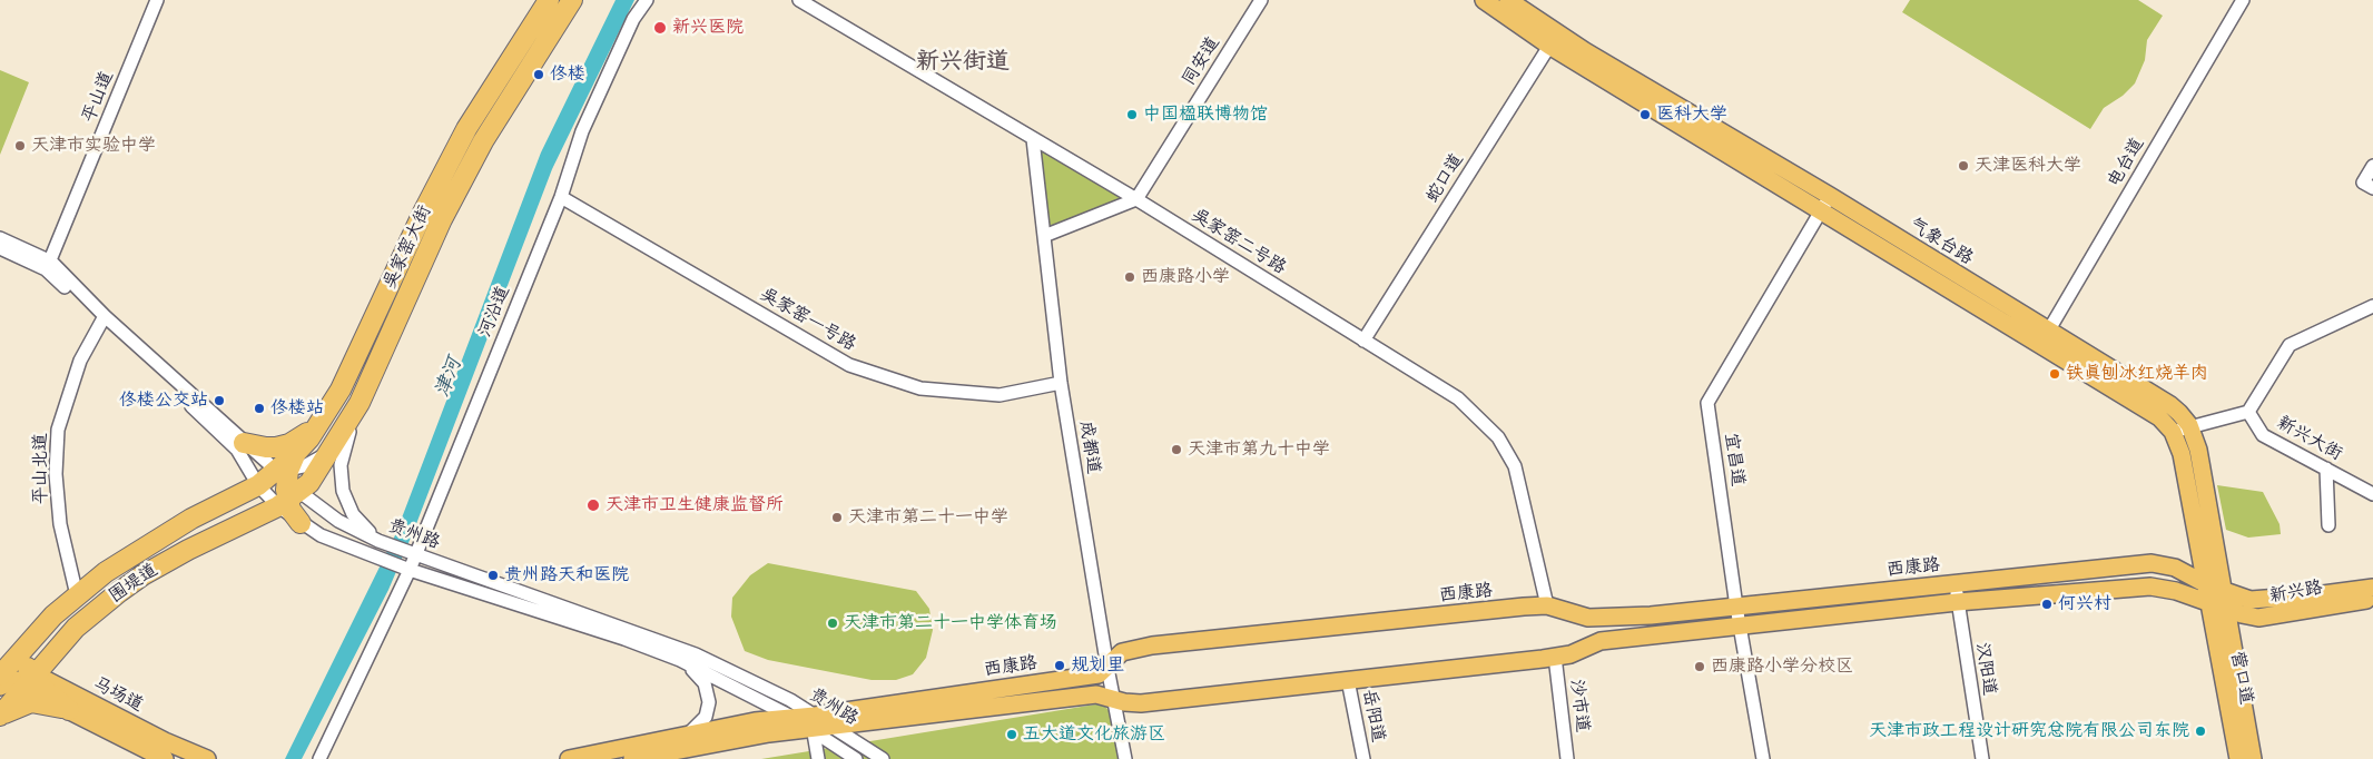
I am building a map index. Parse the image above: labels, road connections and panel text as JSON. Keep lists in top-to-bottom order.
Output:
{
  "streets": {
    "highway": ["吴家窑大街", "围堤道"],
    "main road": [
      "气象台路",
      "西康路",
      "新兴路",
      "营口道",
      "马场道"
    ],
    "street": [
      "同安道",
      "平山道",
      "电台道",
      "蛇口道",
      "吴家窑二号路",
      "河沿道",
      "吴家窑一号路",
      "新兴大街",
      "成都道",
      "宜昌道",
      "平山北道",
      "贵州路",
      "汉阳道",
      "沙市道",
      "岳阳道"
    ]
  },
  "crossings": [
    ["同安道", "吴家窑二号路"],
    ["平山道", "贵州路"],
    ["电台道", "气象台路"],
    ["蛇口道", "吴家窑二号路"],
    ["蛇口道", "气象台路"],
    ["吴家窑二号路", "成都道"],
    ["吴家窑二号路", "西康路"],
    ["气象台路", "宜昌道"],
    ["气象台路", "西康路"],
    ["气象台路", "新兴路"],
    ["气象台路", "营口道"],
    ["吴家窑大街", "贵州路"],
    ["吴家窑大街", "围堤道"],
    ["河沿道", "吴家窑一号路"],
    ["河沿道", "贵州路"],
    ["吴家窑一号路", "成都道"],
    ["成都道", "西康路"],
    ["宜昌道", "西康路"],
    ["平山北道", "贵州路"],
    ["平山北道", "围堤道"],
    ["贵州路", "西康路"],
    ["贵州路", "围堤道"],
    ["西康路", "新兴路"],
    ["西康路", "汉阳道"],
    ["西康路", "营口道"],
    ["西康路", "沙市道"],
    ["西康路", "岳阳道"],
    ["新兴路", "营口道"]
  ],
  "districts": ["新兴街道"],
  "water": ["津河"],
  "places": [
    "新兴医院",
    "佟楼",
    "中国楹联博物馆",
    "医科大学",
    "天津市实验中学",
    "天津医科大学",
    "西康路小学",
    "铁真刨冰红烧羊肉",
    "佟楼公交站",
    "佟楼站",
    "天津市第九十中学",
    "天津市卫生健康监督所",
    "天津市第二十一中学",
    "贵州路天和医院",
    "何兴村",
    "天津市第二十一中学体育场",
    "规划里",
    "西康路小学分校区",
    "天津市政工程设计研究总院有限公司东院",
    "五大道文化旅游区"
  ]
}
